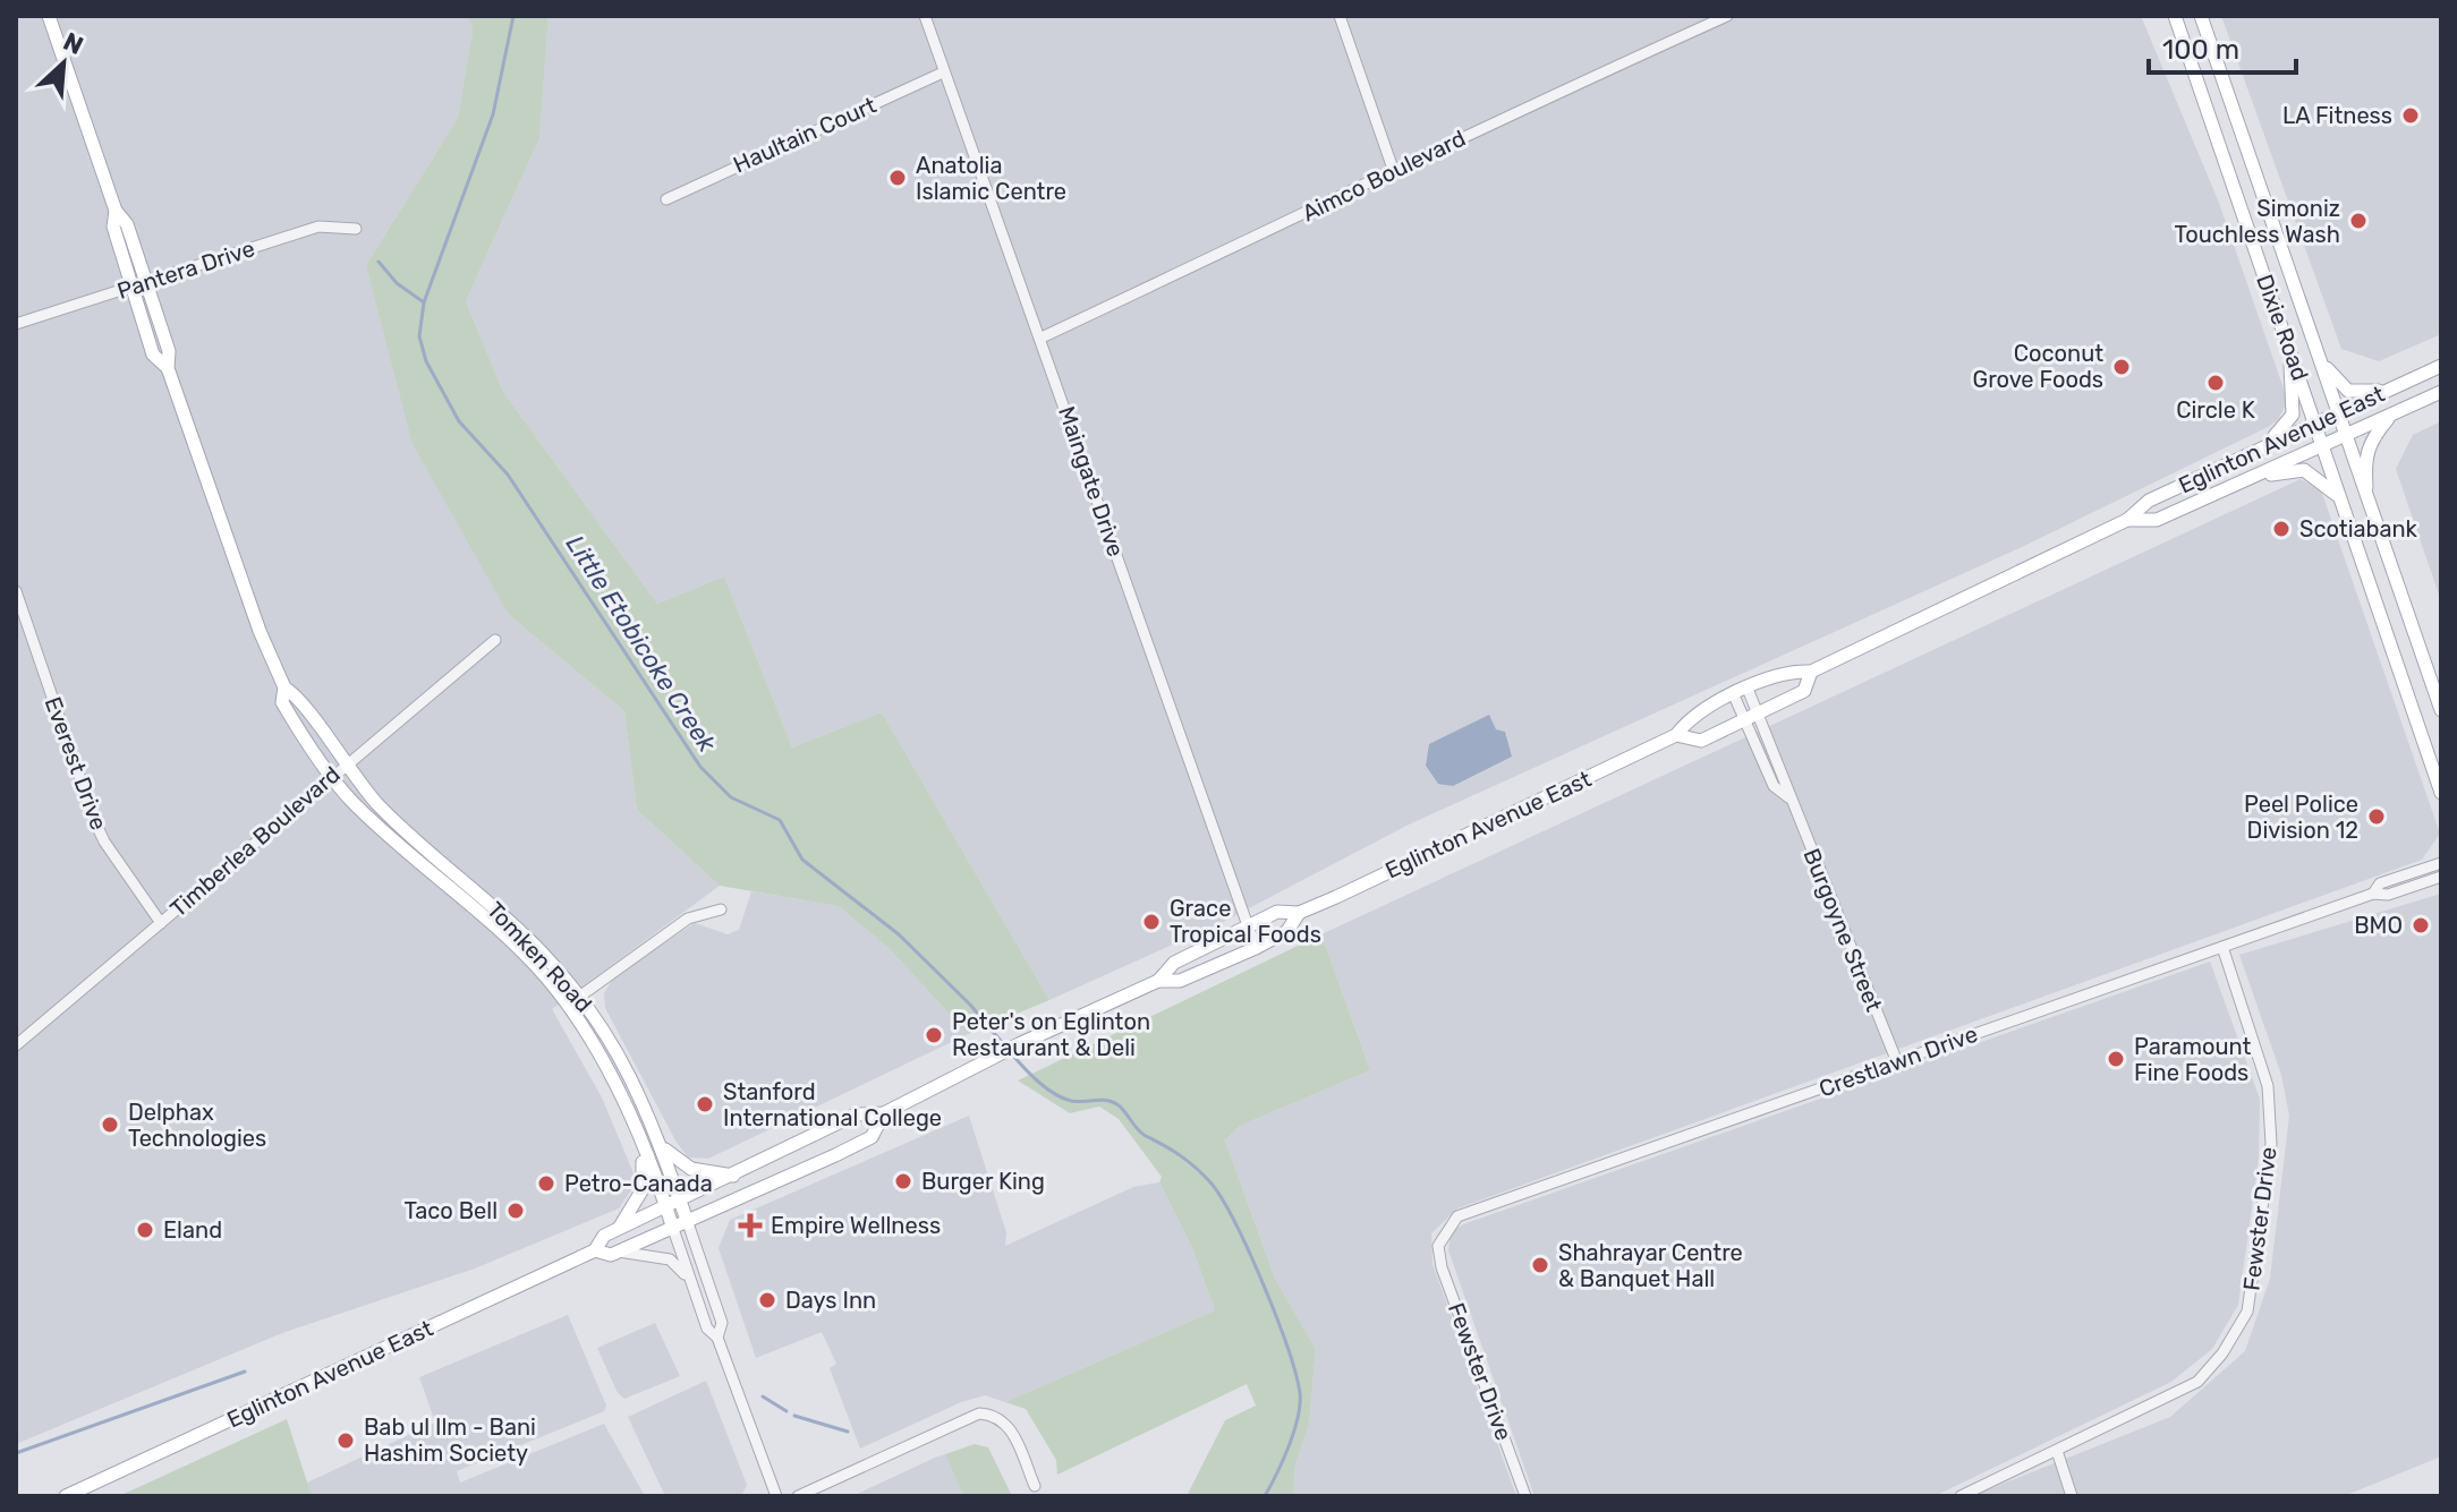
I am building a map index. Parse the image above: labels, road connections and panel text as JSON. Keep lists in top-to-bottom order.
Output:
{
  "streets": {
    "main road": ["Dixie Road", "Eglinton Avenue East", "Tomken Road"],
    "street": [
      "Haultain Court",
      "Aimco Boulevard",
      "Pantera Drive",
      "Maingate Drive",
      "Everest Drive",
      "Timberlea Boulevard",
      "Burgoyne Street",
      "Crestlawn Drive",
      "Fewster Drive"
    ]
  },
  "crossings": [
    ["Haultain Court", "Maingate Drive"],
    ["Aimco Boulevard", "Maingate Drive"],
    ["Pantera Drive", "Tomken Road"],
    ["Dixie Road", "Eglinton Avenue East"],
    ["Eglinton Avenue East", "Maingate Drive"],
    ["Eglinton Avenue East", "Burgoyne Street"],
    ["Eglinton Avenue East", "Tomken Road"],
    ["Everest Drive", "Timberlea Boulevard"],
    ["Timberlea Boulevard", "Tomken Road"],
    ["Burgoyne Street", "Crestlawn Drive"],
    ["Crestlawn Drive", "Fewster Drive"]
  ],
  "water": ["Little Etobicoke Creek"],
  "places": {
    "other": [
      "LA Fitness",
      "Anatolia Islamic Centre",
      "Simoniz Touchless Wash",
      "Coconut Grove Foods",
      "Circle K",
      "Scotiabank",
      "Peel Police Division 12",
      "Grace Tropical Foods",
      "BMO",
      "Peter's on Eglinton Restaurant & Deli",
      "Paramount Fine Foods",
      "Stanford International College",
      "Delphax Technologies",
      "Burger King",
      "Petro-Canada",
      "Taco Bell",
      "Eland",
      "Shahrayar Centre & Banquet Hall",
      "Days Inn",
      "Bab ul Ilm - Bani Hashim Society"
    ],
    "health": ["Empire Wellness"]
  },
  "scale_bar": "100 m",
  "north": "top right"
}
